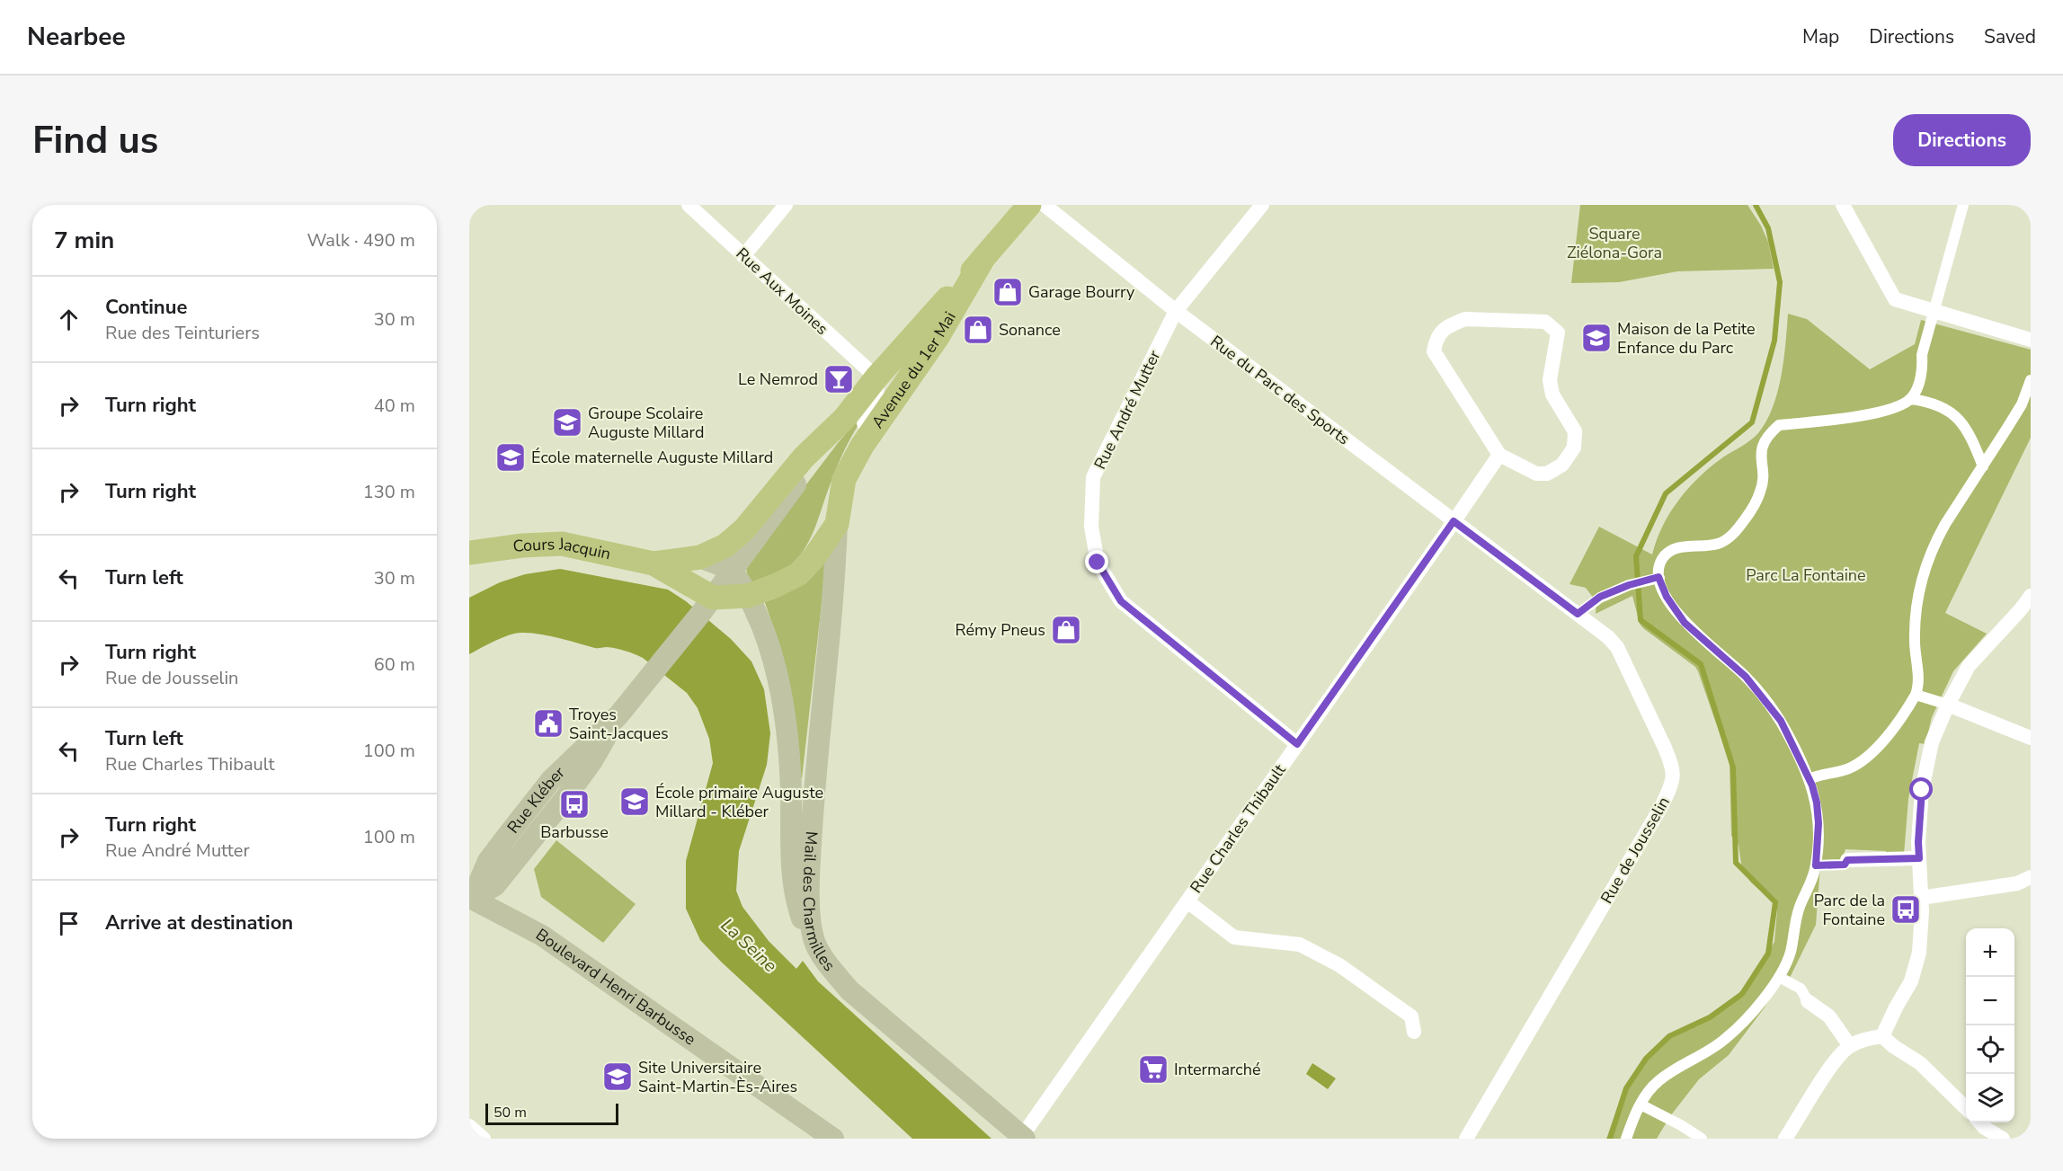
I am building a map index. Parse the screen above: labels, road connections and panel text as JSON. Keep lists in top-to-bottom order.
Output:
{
  "streets": {
    "main road": [
      "Avenue du 1er Mai",
      "Cours Jacquin",
      "Rue Kléber",
      "Mail des Charmilles",
      "Boulevard Henri Barbusse"
    ],
    "street": [
      "Rue Aux Moines",
      "Rue du Parc des Sports",
      "Rue André Mutter",
      "Rue Charles Thibault",
      "Rue de Jousselin"
    ]
  },
  "crossings": [
    ["Rue Aux Moines", "Avenue du 1er Mai"],
    ["Avenue du 1er Mai", "Cours Jacquin"],
    ["Avenue du 1er Mai", "Rue Kléber"],
    ["Avenue du 1er Mai", "Mail des Charmilles"],
    ["Rue du Parc des Sports", "Rue André Mutter"],
    ["Rue du Parc des Sports", "Rue Charles Thibault"],
    ["Rue du Parc des Sports", "Rue de Jousselin"],
    ["Rue André Mutter", "Rue Charles Thibault"],
    ["Cours Jacquin", "Rue Kléber"],
    ["Rue Kléber", "Boulevard Henri Barbusse"],
    ["Rue Charles Thibault", "Rue de Jousselin"],
    ["Rue Charles Thibault", "Mail des Charmilles"]
  ],
  "water": ["La Seine"],
  "parks": ["Square Ziélona-Gora", "Parc La Fontaine"],
  "places": {
    "shop": ["Garage Bourry", "Sonance", "Rémy Pneus"],
    "school or university": [
      "Maison de la Petite Enfance du Parc",
      "Groupe Scolaire Auguste Millard",
      "École maternelle Auguste Millard",
      "École primaire Auguste Millard - Kléber",
      "Site Universitaire Saint-Martin-Ès-Aires"
    ],
    "bar": ["Le Nemrod"],
    "public building": ["Troyes Saint-Jacques"],
    "bus stop": ["Barbusse", "Parc de la Fontaine"],
    "supermarket": ["Intermarché"]
  },
  "scale_bar": "50 m",
  "page": {
    "header": "Nearbee",
    "nav": ["Map", "Directions", "Saved"],
    "buttons": "Directions",
    "title": "Find us",
    "heading": ["7 min", "Walk · 490 m"],
    "list": [
      ["Continue", "Rue des Teinturiers", "30 m"],
      ["Turn right", "40 m"],
      ["Turn right", "130 m"],
      ["Turn left", "30 m"],
      ["Turn right", "Rue de Jousselin", "60 m"],
      ["Turn left", "Rue Charles Thibault", "100 m"],
      ["Turn right", "Rue André Mutter", "100 m"],
      "Arrive at destination"
    ],
    "map_buttons": ["+", "−"],
    "scale": "50 m"
  }
}
